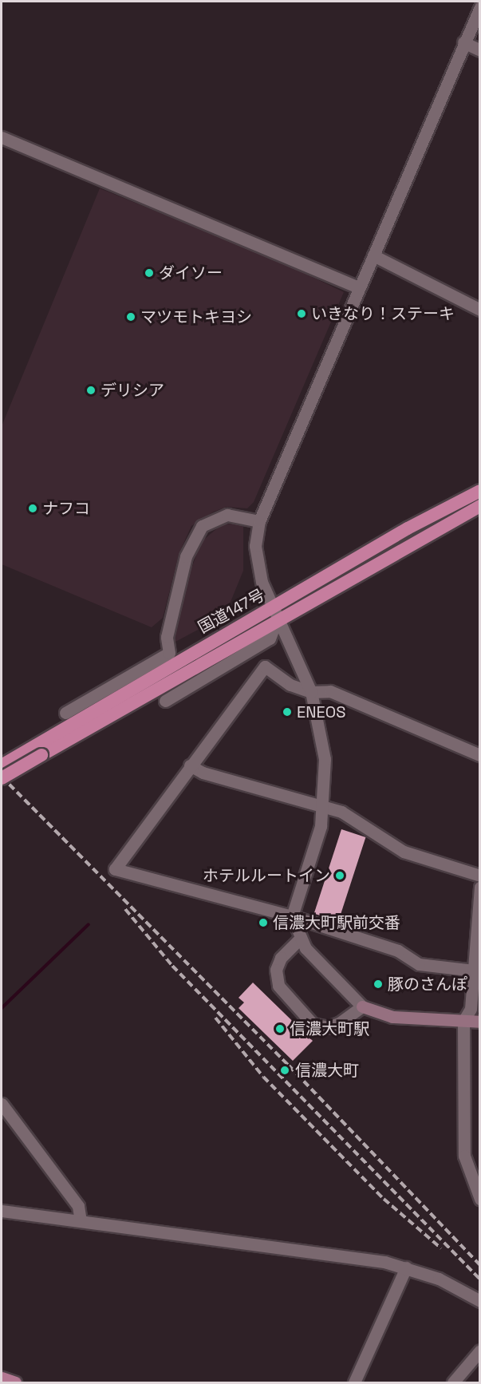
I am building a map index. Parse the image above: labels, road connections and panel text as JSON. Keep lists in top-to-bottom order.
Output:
{
  "streets": {
    "highway": ["国道147号"]
  },
  "places": [
    "ダイソー",
    "いきなり！ステーキ",
    "マツモトキヨシ",
    "デリシア",
    "ナフコ",
    "ENEOS",
    "ホテルルートイン",
    "信濃大町駅前交番",
    "豚のさんぽ",
    "信濃大町駅",
    "信濃大町"
  ]
}
